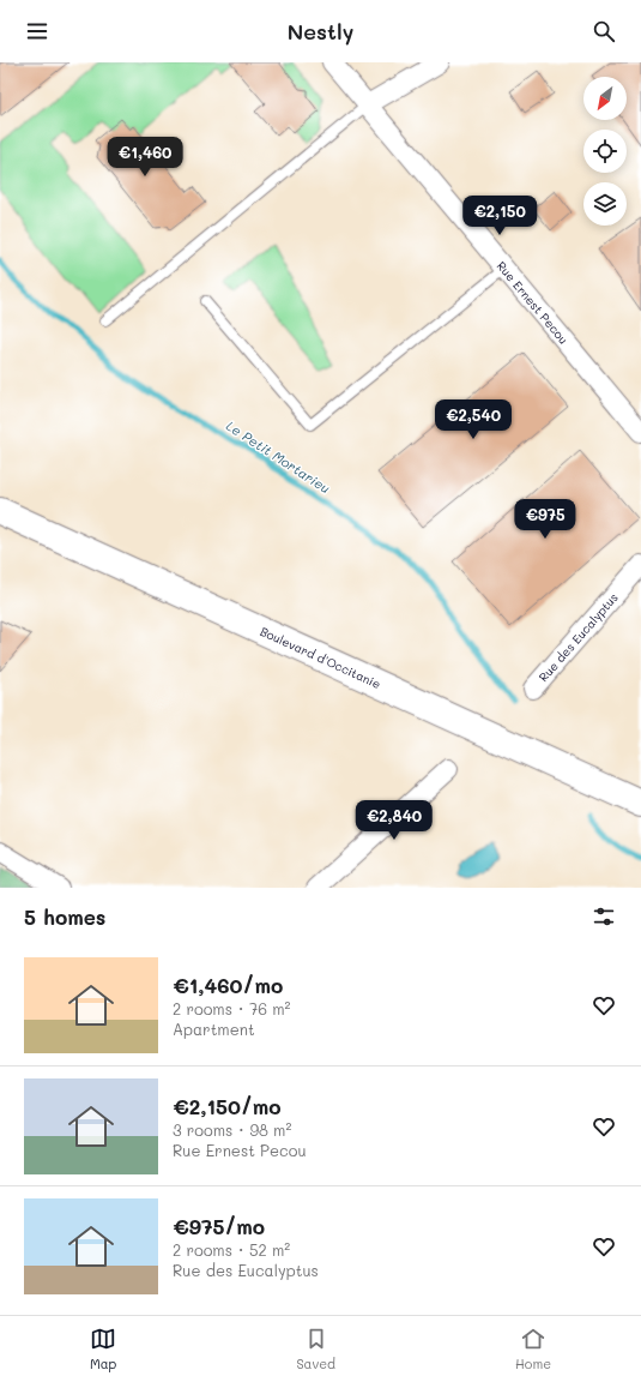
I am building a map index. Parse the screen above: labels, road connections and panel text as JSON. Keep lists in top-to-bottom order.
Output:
{
  "streets": {
    "main road": ["Boulevard d'Occitanie"],
    "street": ["Rue Ernest Pecou", "Rue des Eucalyptus"]
  },
  "water": ["Le Petit Mortarieu"],
  "north": "bottom left",
  "page": {
    "header": "Nestly",
    "price": [
      "€1,460",
      "€2,150",
      "€2,540",
      "€975",
      "€2,840"
    ],
    "heading": "5 homes",
    "list": [
      {
        "name": "€1,460/mo",
        "note": "2 rooms · 76 m² · Apartment"
      },
      {
        "name": "€2,150/mo",
        "note": "3 rooms · 98 m² · Rue Ernest Pecou"
      },
      {
        "name": "€975/mo",
        "note": "2 rooms · 52 m² · Rue des Eucalyptus"
      }
    ],
    "tabs": ["Map", "Saved", "Home"]
  }
}
